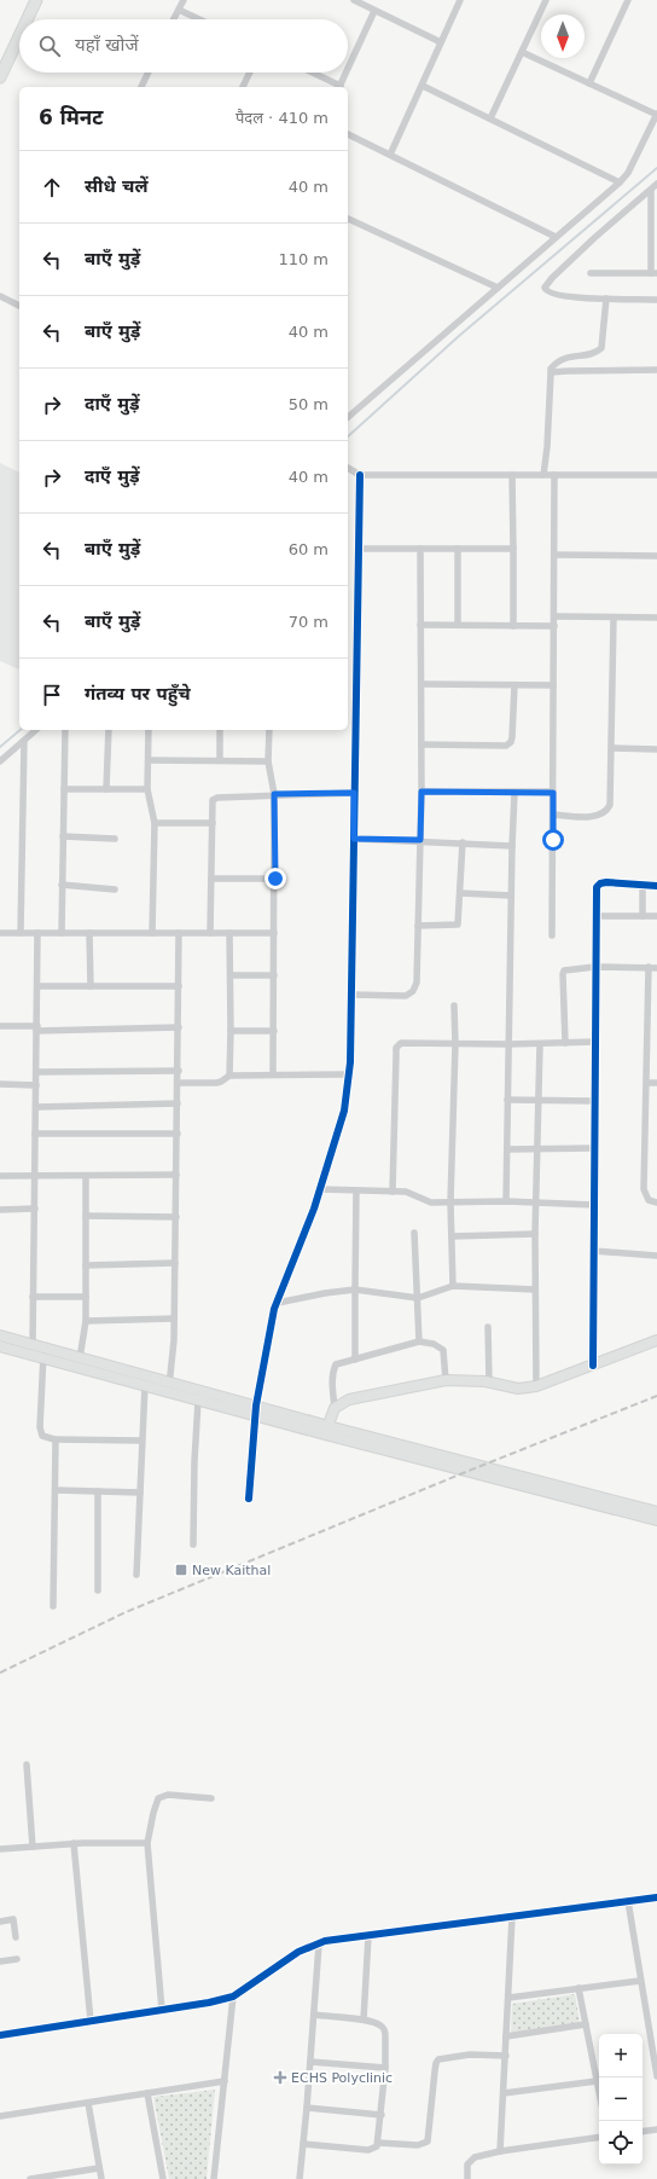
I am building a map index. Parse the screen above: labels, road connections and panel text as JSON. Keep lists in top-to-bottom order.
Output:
{
  "places": {
    "transit": ["New Kaithal"],
    "health": ["ECHS Polyclinic"]
  },
  "north": "bottom",
  "page": {
    "search": "यहाँ खोजें",
    "heading": ["6 मिनट", "पैदल · 410 m"],
    "list": [
      ["सीधे चलें", "40 m"],
      ["बाएँ मुड़ें", "110 m"],
      ["बाएँ मुड़ें", "40 m"],
      ["दाएँ मुड़ें", "50 m"],
      ["दाएँ मुड़ें", "40 m"],
      ["बाएँ मुड़ें", "60 m"],
      ["बाएँ मुड़ें", "70 m"],
      "गंतव्य पर पहुँचे"
    ],
    "map_buttons": ["+", "−"]
  }
}
